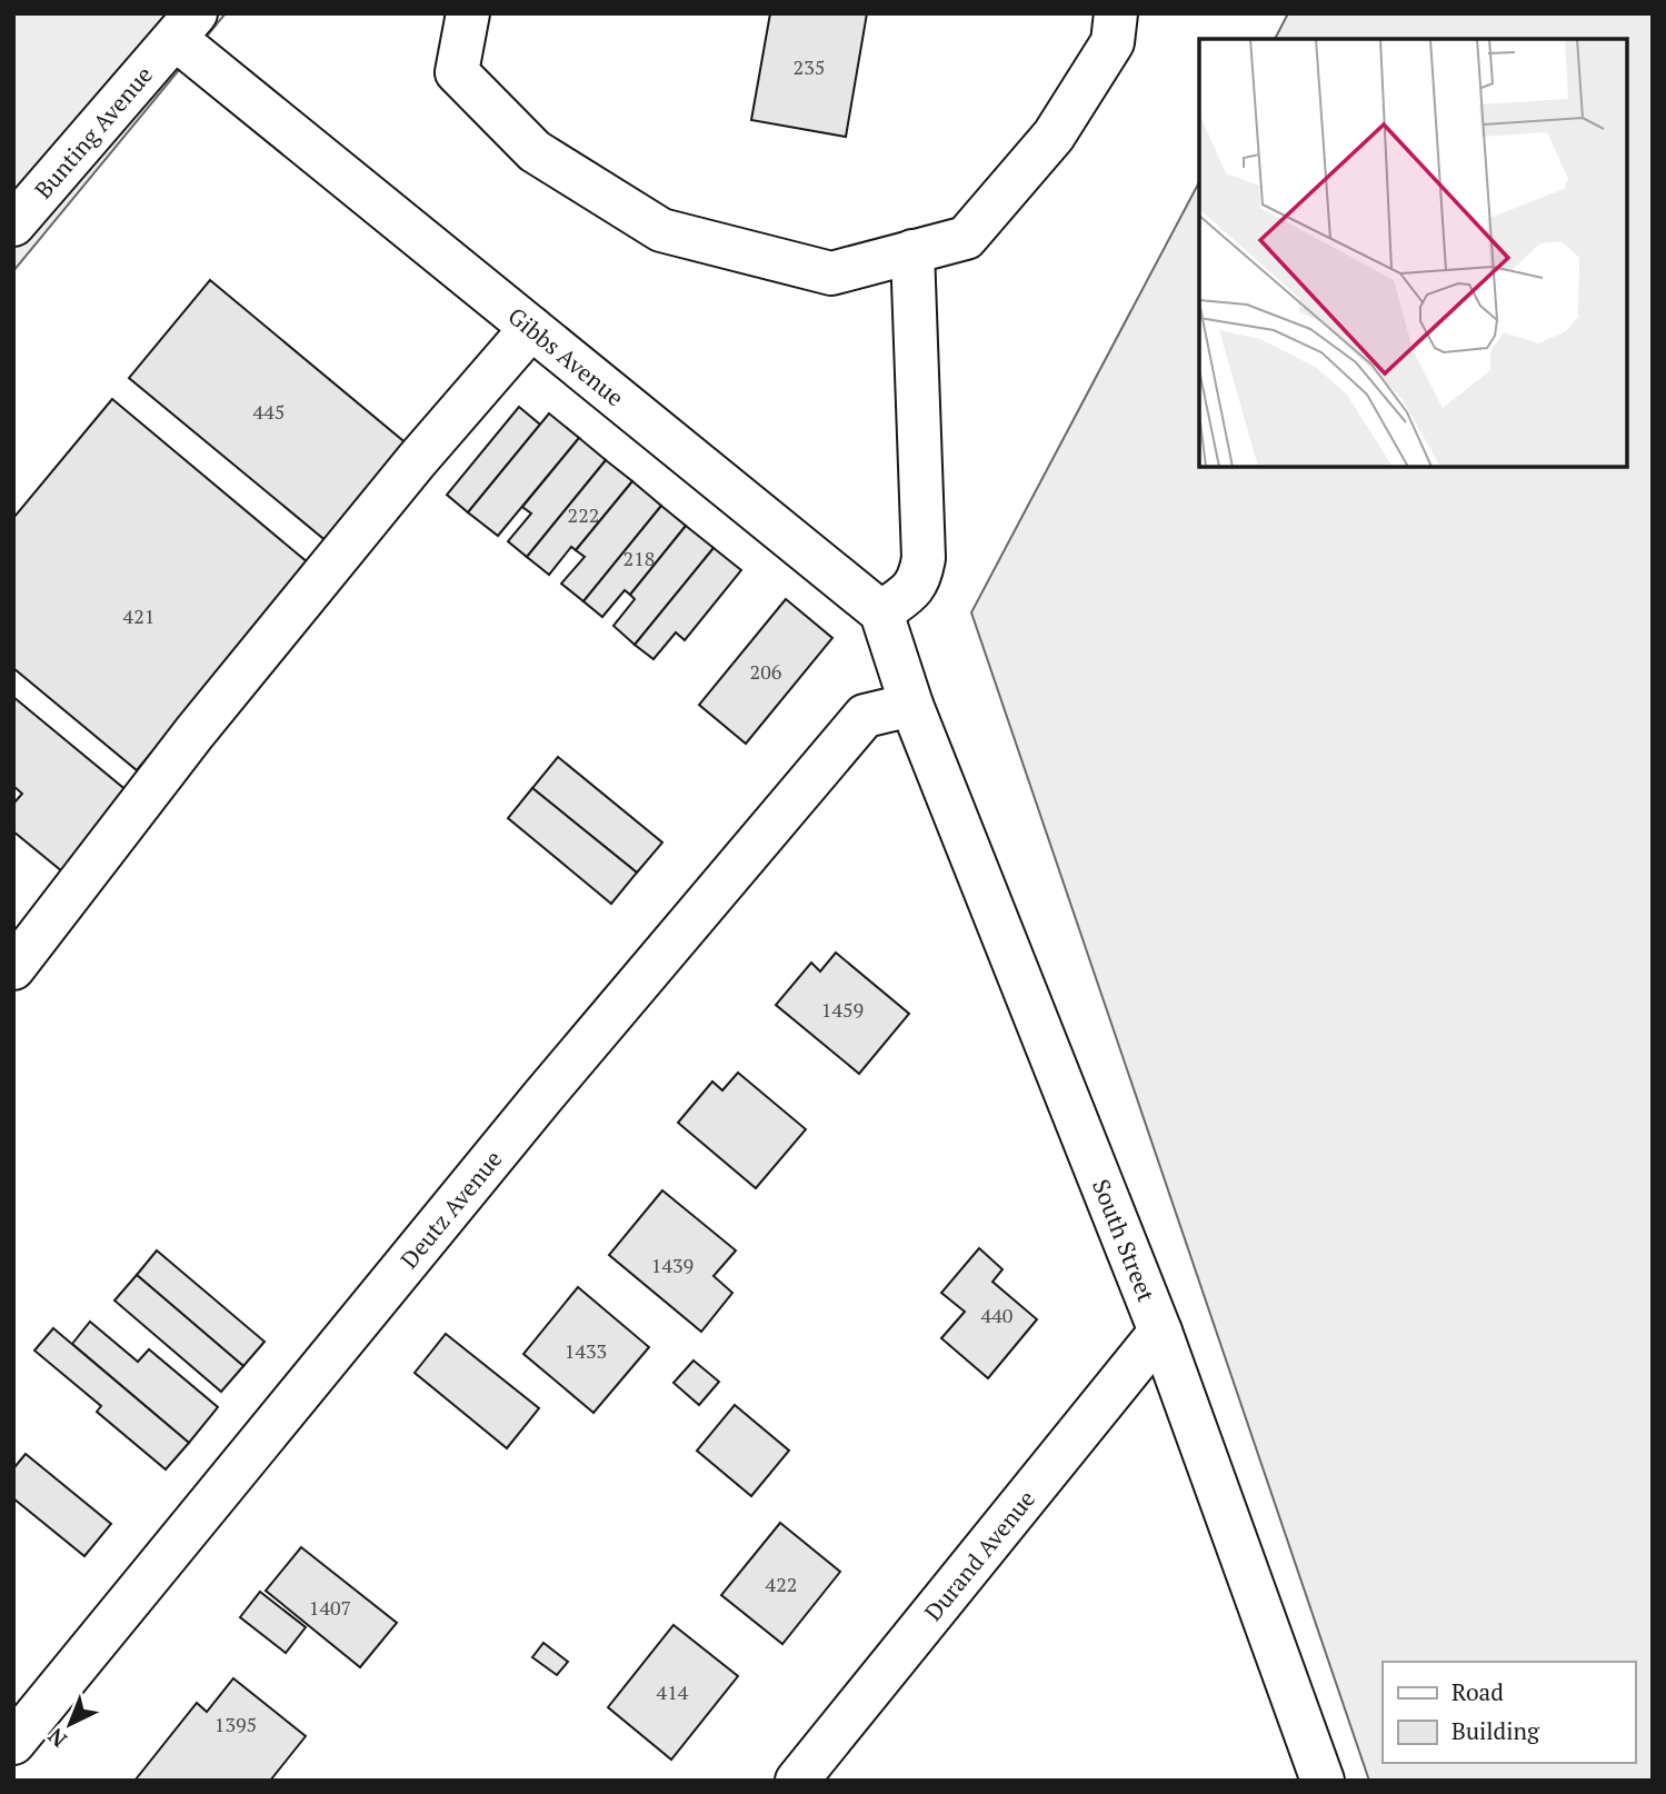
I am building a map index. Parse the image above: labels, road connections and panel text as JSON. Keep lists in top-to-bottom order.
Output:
{
  "streets": {
    "street": [
      "Bunting Avenue",
      "Gibbs Avenue",
      "Deutz Avenue",
      "South Street",
      "Durand Avenue"
    ]
  },
  "crossings": [
    ["Bunting Avenue", "Gibbs Avenue"],
    ["Deutz Avenue", "South Street"],
    ["South Street", "Durand Avenue"]
  ],
  "house_numbers": [
    "235",
    "445",
    "222",
    "218",
    "421",
    "206",
    "1459",
    "1439",
    "440",
    "1433",
    "422",
    "1407",
    "414",
    "1395"
  ],
  "legend": ["Road", "Building"],
  "north": "bottom left"
}
